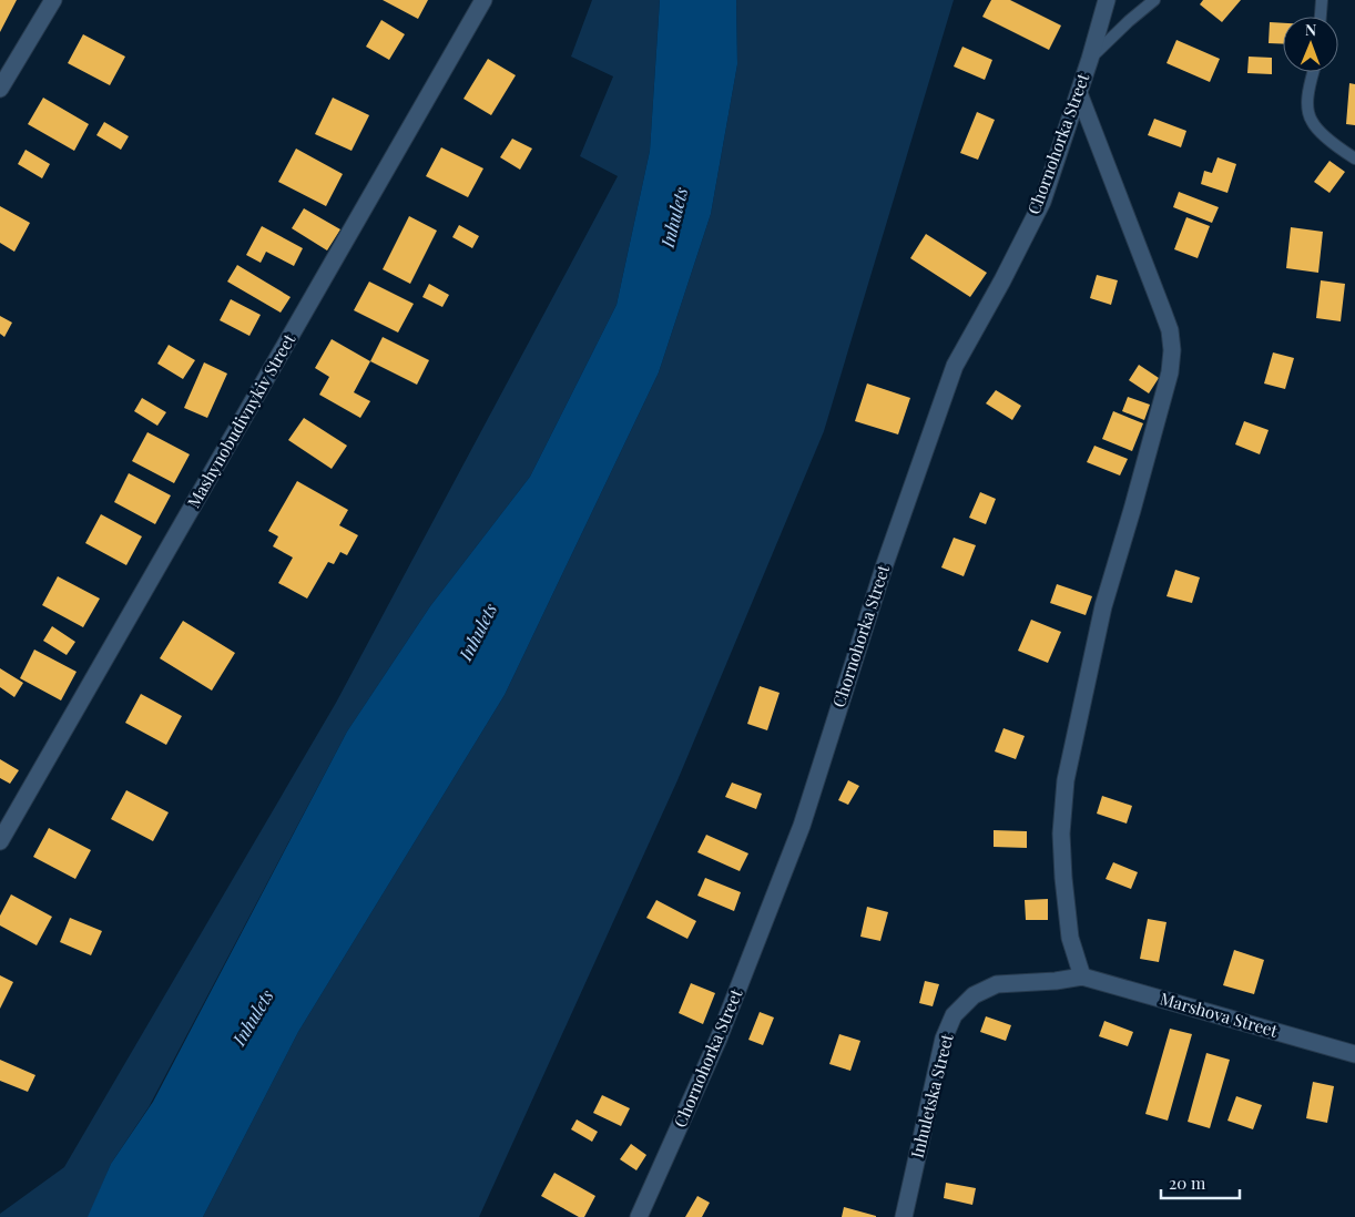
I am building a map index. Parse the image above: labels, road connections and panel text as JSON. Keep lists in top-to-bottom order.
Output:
{
  "streets": {
    "street": [
      "Chornohorka Street",
      "Mashynobudivnykiv Street",
      "Marshova Street",
      "Inhuletska Street"
    ]
  },
  "crossings": [
    ["Marshova Street", "Inhuletska Street"]
  ],
  "water": ["Inhulets"],
  "scale_bar": "20 m",
  "north": "top"
}
